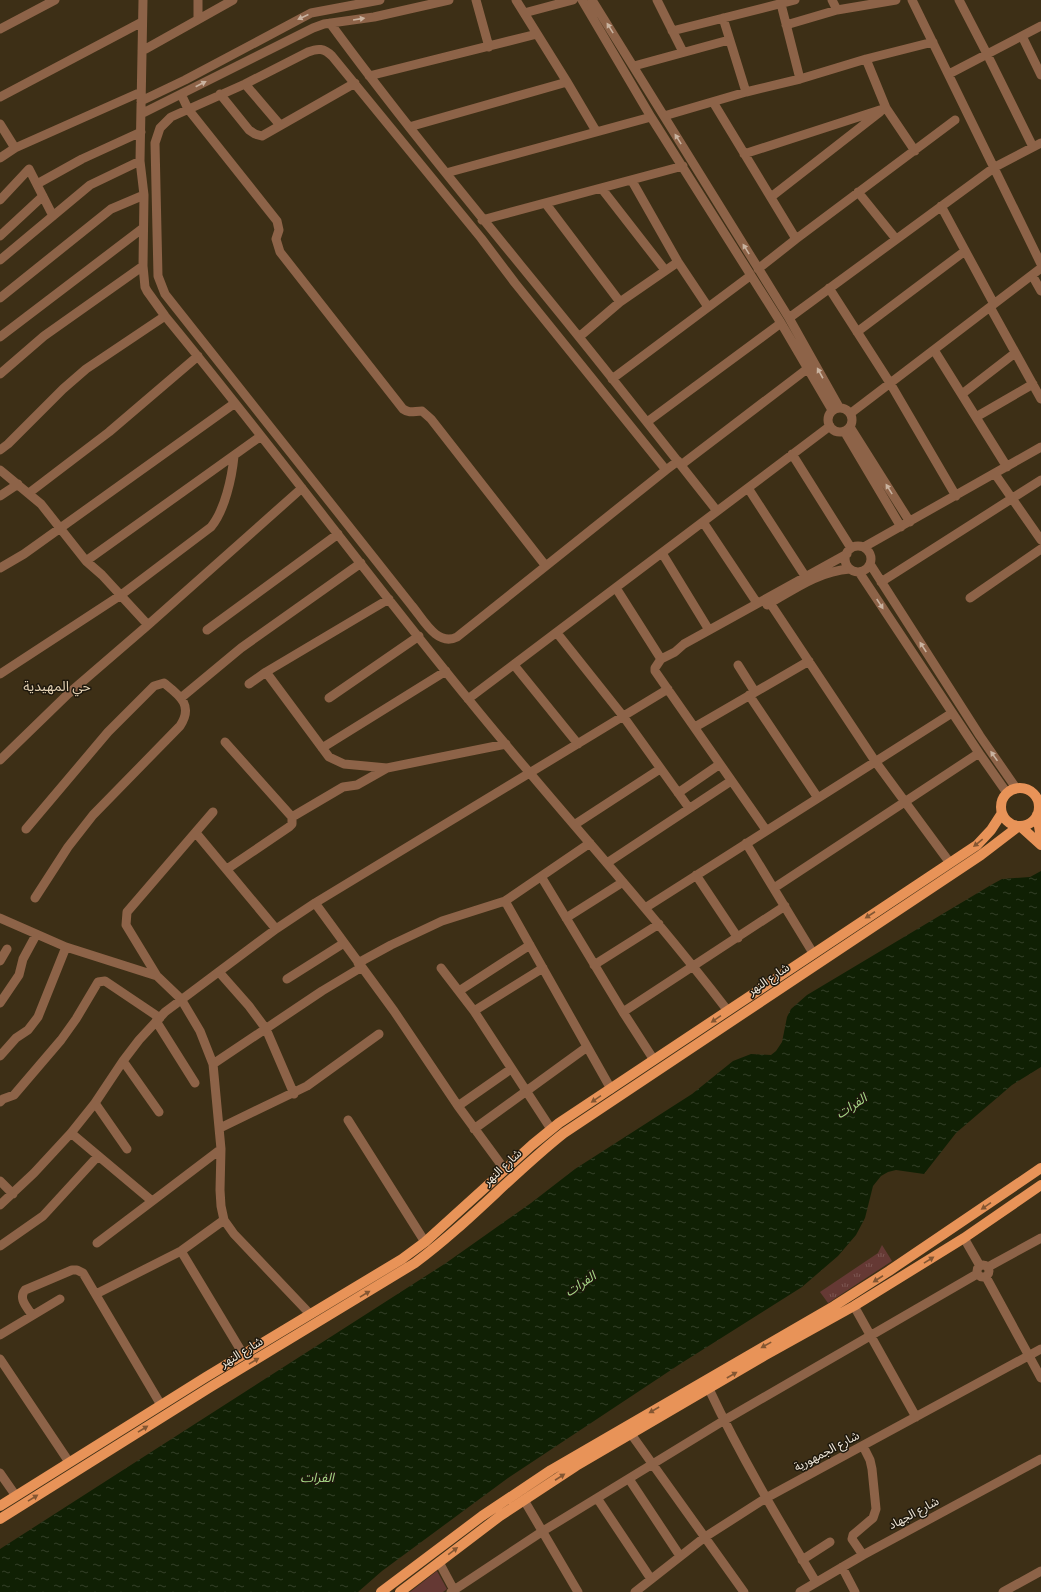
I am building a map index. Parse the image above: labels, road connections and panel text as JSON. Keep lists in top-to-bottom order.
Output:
{
  "streets": {
    "main road": ["شارع النهر"],
    "street": ["شارع الجمهورية", "شارع الجهاد"]
  },
  "districts": ["حي المهيدية"],
  "water": ["الفرات"]
}
